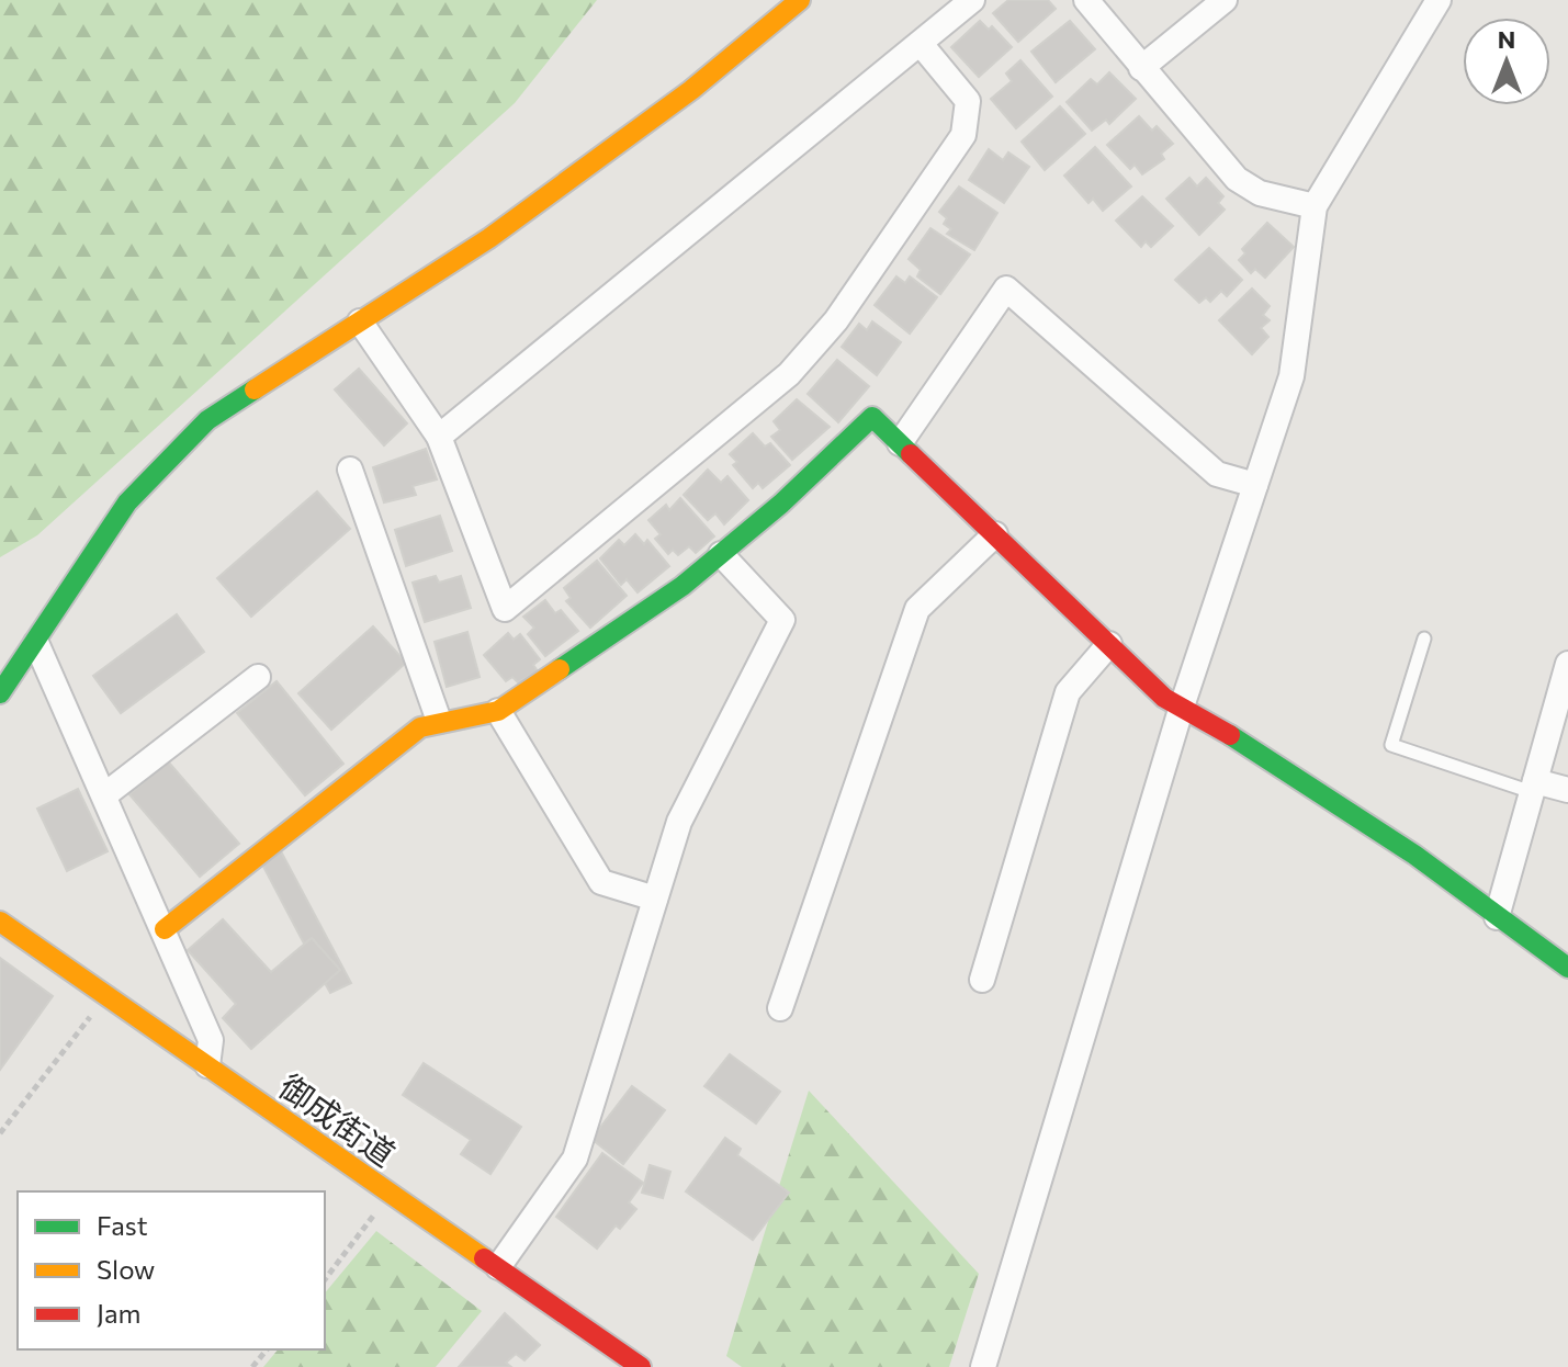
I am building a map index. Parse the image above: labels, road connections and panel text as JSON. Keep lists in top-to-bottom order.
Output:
{
  "streets": {
    "street": ["御成街道"]
  },
  "legend": ["Fast", "Slow", "Jam"],
  "north": "top"
}
